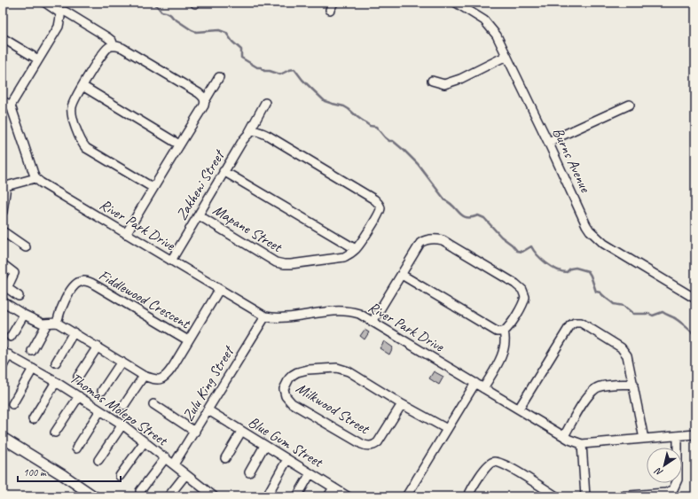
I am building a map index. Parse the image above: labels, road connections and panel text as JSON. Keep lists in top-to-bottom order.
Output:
{
  "streets": {
    "street": [
      "Burns Avenue",
      "Zakheni Street",
      "River Park Drive",
      "Mapane Street",
      "Fiddlewood Crescent",
      "Zulu King Street",
      "Milkwood Street",
      "Thomas Molepo Street",
      "Blue Gum Street"
    ]
  },
  "crossings": [
    ["Zakheni Street", "River Park Drive"],
    ["Zakheni Street", "Mapane Street"],
    ["River Park Drive", "Zulu King Street"],
    ["Zulu King Street", "Thomas Molepo Street"],
    ["Zulu King Street", "Blue Gum Street"]
  ],
  "scale_bar": "100 m",
  "north": "bottom left"
}
